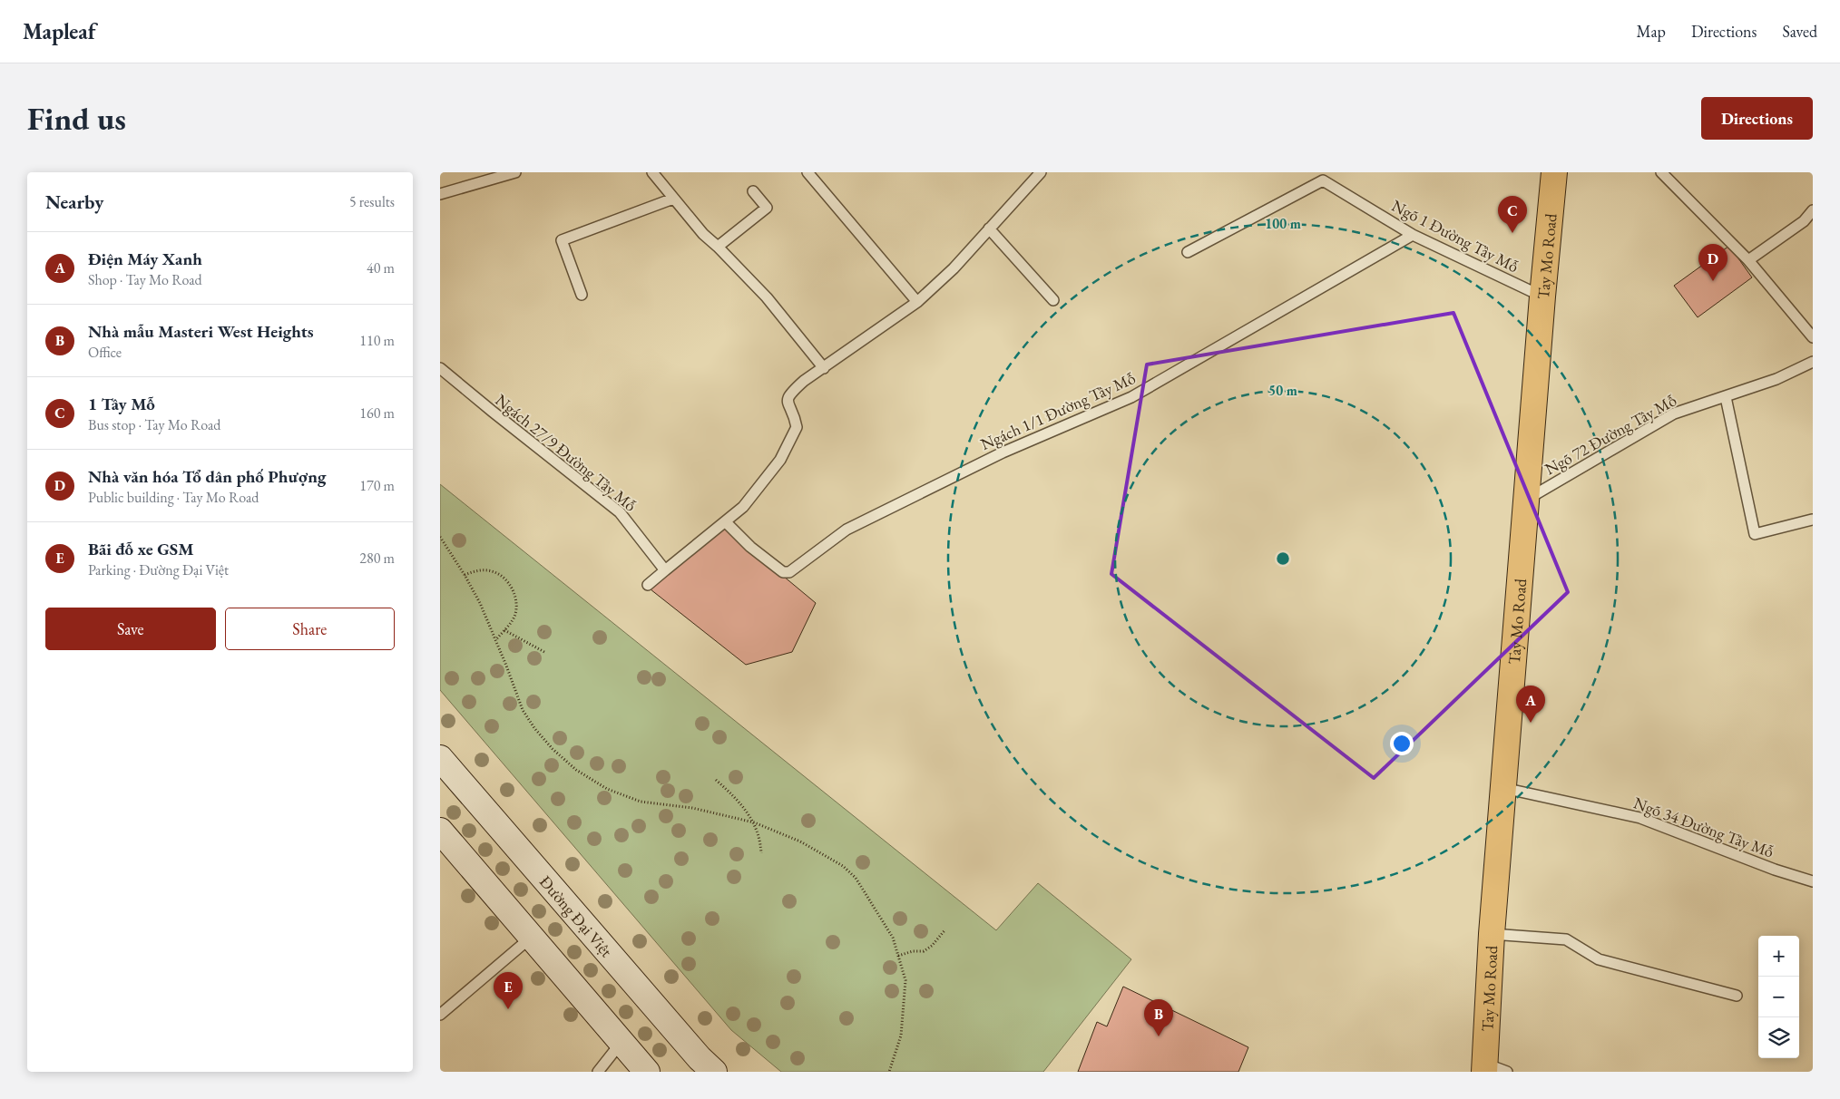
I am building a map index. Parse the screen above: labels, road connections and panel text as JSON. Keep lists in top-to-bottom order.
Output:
{
  "streets": {
    "main road": ["Tay Mo Road"],
    "street": ["Đường Đại Việt"],
    "lane": [
      "Ngõ 1 Đường Tây Mỗ",
      "Ngách 1/1 Đường Tây Mỗ",
      "Ngõ 72 Đường Tây Mỗ",
      "Ngách 27/9 Đường Tây Mỗ",
      "Ngõ 34 Đường Tây Mỗ"
    ]
  },
  "crossings": [
    ["Ngõ 1 Đường Tây Mỗ", "Tay Mo Road"],
    ["Ngõ 1 Đường Tây Mỗ", "Ngách 1/1 Đường Tây Mỗ"],
    ["Tay Mo Road", "Ngõ 72 Đường Tây Mỗ"],
    ["Tay Mo Road", "Ngõ 34 Đường Tây Mỗ"]
  ],
  "page": {
    "header": "Mapleaf",
    "nav": ["Map", "Directions", "Saved"],
    "buttons": [
      "Directions",
      ["Save", "Share"]
    ],
    "title": "Find us",
    "heading": ["Nearby", "5 results"],
    "pins": [
      "C",
      "D",
      "A",
      "E",
      "B"
    ],
    "list": [
      {
        "mark": "A",
        "name": "Điện Máy Xanh",
        "note": "Shop · Tay Mo Road",
        "value": "40 m"
      },
      {
        "mark": "B",
        "name": "Nhà mẫu Masteri West Heights",
        "note": "Office",
        "value": "110 m"
      },
      {
        "mark": "C",
        "name": "1 Tây Mỗ",
        "note": "Bus stop · Tay Mo Road",
        "value": "160 m"
      },
      {
        "mark": "D",
        "name": "Nhà văn hóa Tổ dân phố Phượng",
        "note": "Public building · Tay Mo Road",
        "value": "170 m"
      },
      {
        "mark": "E",
        "name": "Bãi đỗ xe GSM",
        "note": "Parking · Đường Đại Việt",
        "value": "280 m"
      }
    ],
    "map_buttons": ["+", "−"]
  },
  "rings": ["100 m", "50 m"]
}
